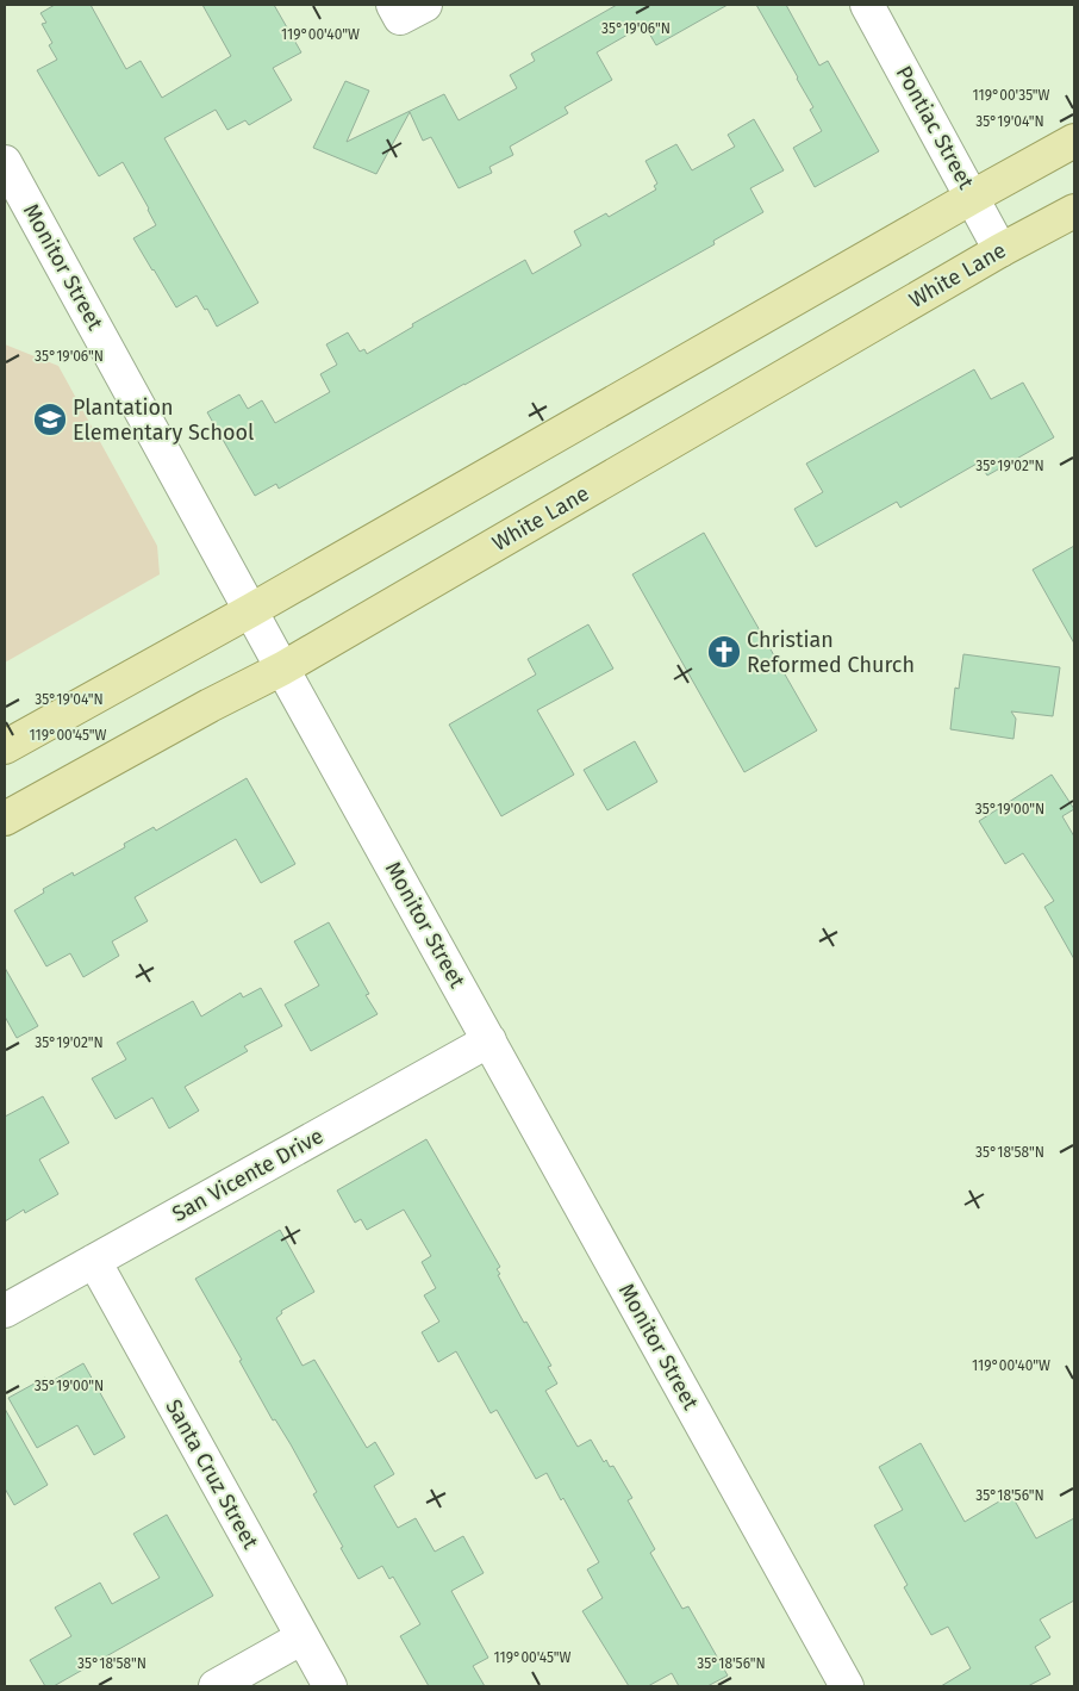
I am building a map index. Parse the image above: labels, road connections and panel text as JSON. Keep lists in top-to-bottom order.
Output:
{
  "streets": {
    "main road": ["White Lane"],
    "street": [
      "Pontiac Street",
      "Monitor Street",
      "San Vicente Drive",
      "Santa Cruz Street"
    ]
  },
  "crossings": [
    ["Pontiac Street", "White Lane"],
    ["Monitor Street", "White Lane"],
    ["Monitor Street", "San Vicente Drive"],
    ["San Vicente Drive", "Santa Cruz Street"]
  ],
  "places": {
    "school or university": ["Plantation Elementary School"],
    "church": ["Christian Reformed Church"]
  },
  "coordinates": [
    "35°19'06\"N",
    "119°00'40\"W",
    "119°00'35\"W",
    "35°19'04\"N",
    "35°19'02\"N",
    "119°00'45\"W",
    "35°19'00\"N",
    "35°18'58\"N",
    "35°18'56\"N"
  ]
}
